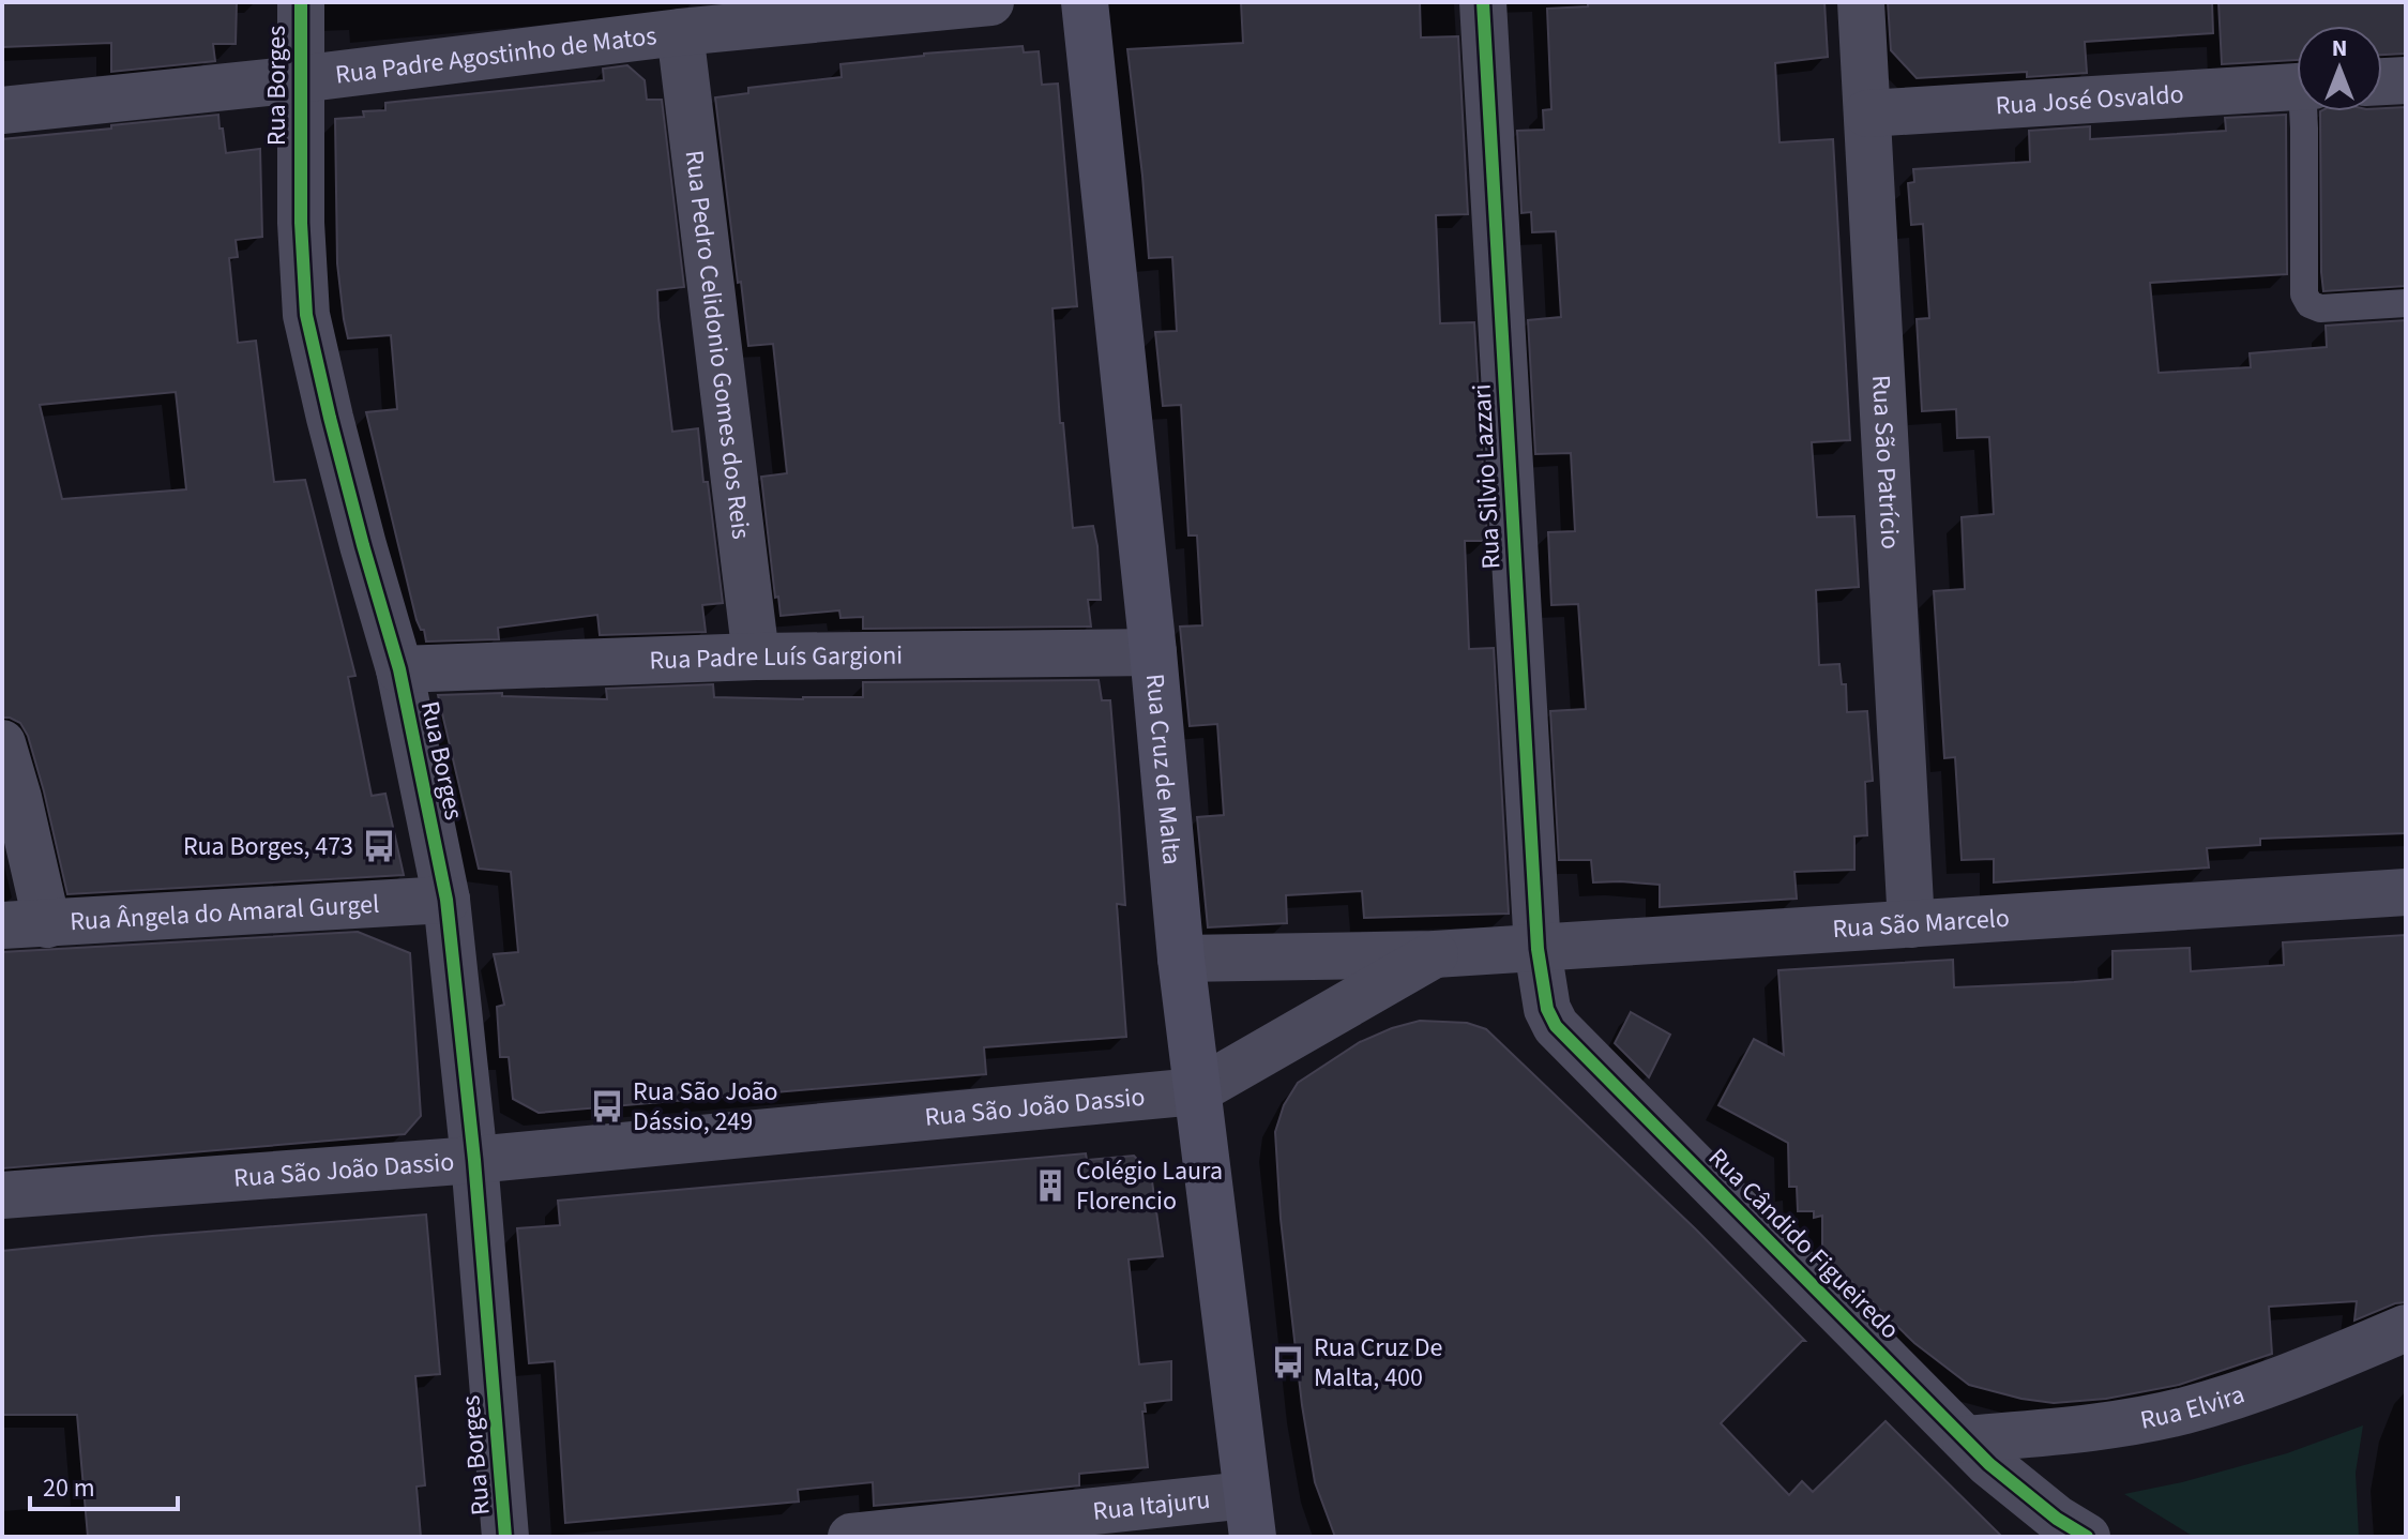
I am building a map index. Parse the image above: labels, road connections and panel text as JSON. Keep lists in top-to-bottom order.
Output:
{
  "streets": {
    "street": [
      "Rua Padre Agostinho de Matos",
      "Rua Borges",
      "Rua José Osvaldo",
      "Rua Pedro Celidonio Gomes dos Reis",
      "Rua São Patrício",
      "Rua Silvio Lazzari",
      "Rua Padre Luís Gargioni",
      "Rua Cruz de Malta",
      "Rua Ângela do Amaral Gurgel",
      "Rua São Marcelo",
      "Rua São João Dassio",
      "Rua Cândido Figueiredo",
      "Rua Elvira",
      "Rua Itajuru"
    ]
  },
  "crossings": [
    ["Rua Padre Agostinho de Matos", "Rua Borges"],
    ["Rua Padre Agostinho de Matos", "Rua Pedro Celidonio Gomes dos Reis"],
    ["Rua Borges", "Rua Padre Luís Gargioni"],
    ["Rua Borges", "Rua Ângela do Amaral Gurgel"],
    ["Rua Borges", "Rua São João Dassio"],
    ["Rua José Osvaldo", "Rua São Patrício"],
    ["Rua Pedro Celidonio Gomes dos Reis", "Rua Padre Luís Gargioni"],
    ["Rua São Patrício", "Rua São Marcelo"],
    ["Rua Silvio Lazzari", "Rua São Marcelo"],
    ["Rua Silvio Lazzari", "Rua Cândido Figueiredo"],
    ["Rua Padre Luís Gargioni", "Rua Cruz de Malta"],
    ["Rua Cruz de Malta", "Rua São Marcelo"],
    ["Rua Cruz de Malta", "Rua São João Dassio"],
    ["Rua Cruz de Malta", "Rua Itajuru"],
    ["Rua São Marcelo", "Rua São João Dassio"],
    ["Rua São Marcelo", "Rua Cândido Figueiredo"],
    ["Rua Cândido Figueiredo", "Rua Elvira"]
  ],
  "places": {
    "bus stop": ["Rua Borges, 473", "Rua São João Dássio, 249", "Rua Cruz De Malta, 400"],
    "building": ["Colégio Laura Florencio"]
  },
  "scale_bar": "20 m",
  "north": "top"
}
